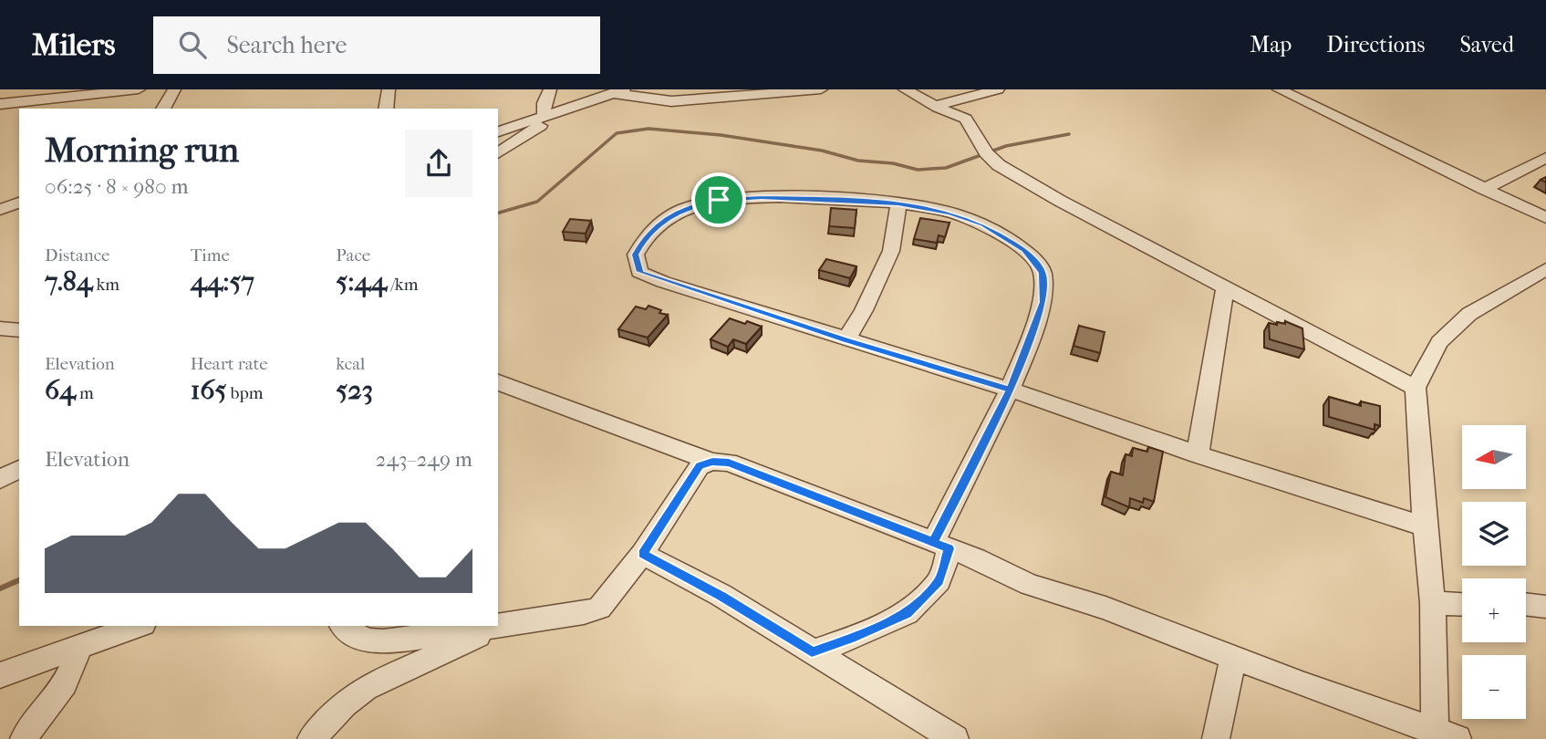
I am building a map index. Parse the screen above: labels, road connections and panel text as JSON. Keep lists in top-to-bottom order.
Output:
{
  "north": "left",
  "page": {
    "header": "Milers",
    "search": "Search here",
    "nav": ["Map", "Directions", "Saved"],
    "heading": ["Morning run", "06:25 · 8 × 980 m"],
    "stats": [
      ["Distance", "7.84 km"],
      ["Time", "44:57"],
      ["Pace", "5:44 /km"],
      ["Elevation", "64 m"],
      ["Heart rate", "165 bpm"],
      ["kcal", "523"]
    ],
    "map_buttons": ["+", "−"],
    "chart": ["Elevation", "243–249 m"]
  }
}
